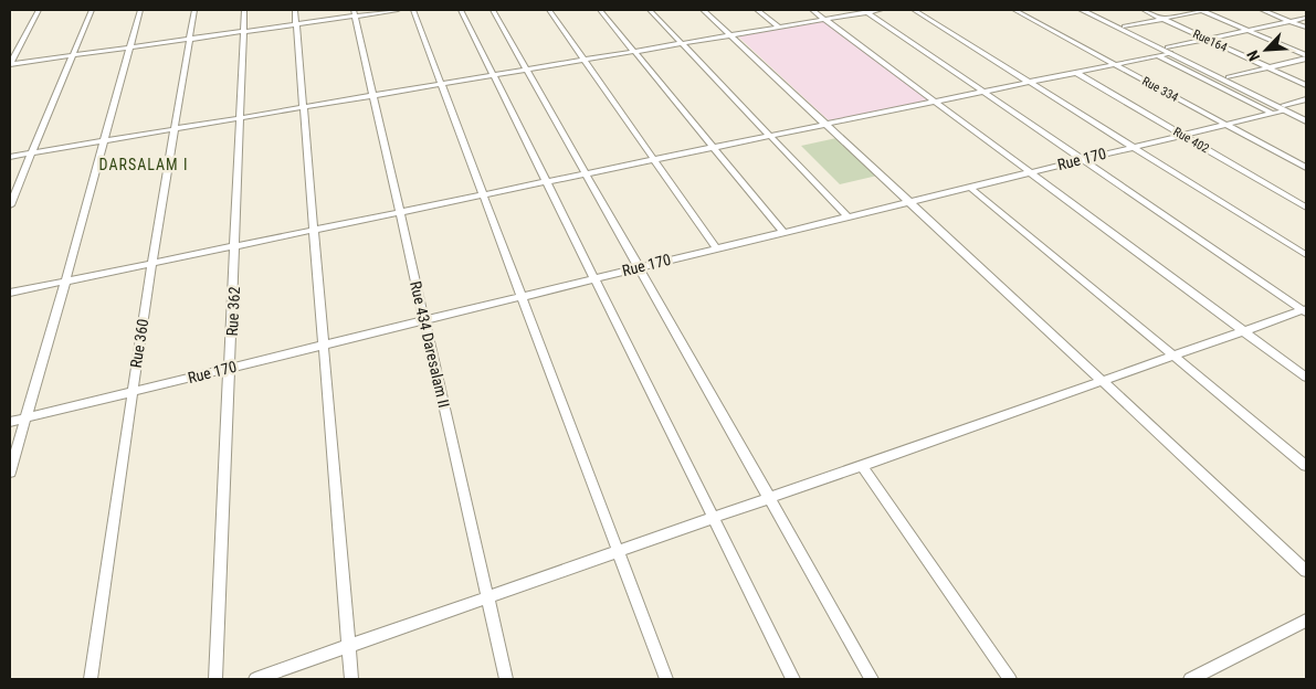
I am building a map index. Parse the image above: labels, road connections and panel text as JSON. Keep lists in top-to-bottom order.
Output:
{
  "streets": {
    "street": [
      "Rue164",
      "Rue 334",
      "Rue 402",
      "Rue 170",
      "Rue 362",
      "Rue 360",
      "Rue 434 Daresalam II"
    ]
  },
  "crossings": [
    ["Rue 334", "Rue 170"],
    ["Rue 402", "Rue 170"],
    ["Rue 170", "Rue 362"],
    ["Rue 170", "Rue 360"],
    ["Rue 170", "Rue 434 Daresalam II"]
  ],
  "districts": ["DARSALAM I"],
  "north": "bottom left"
}
